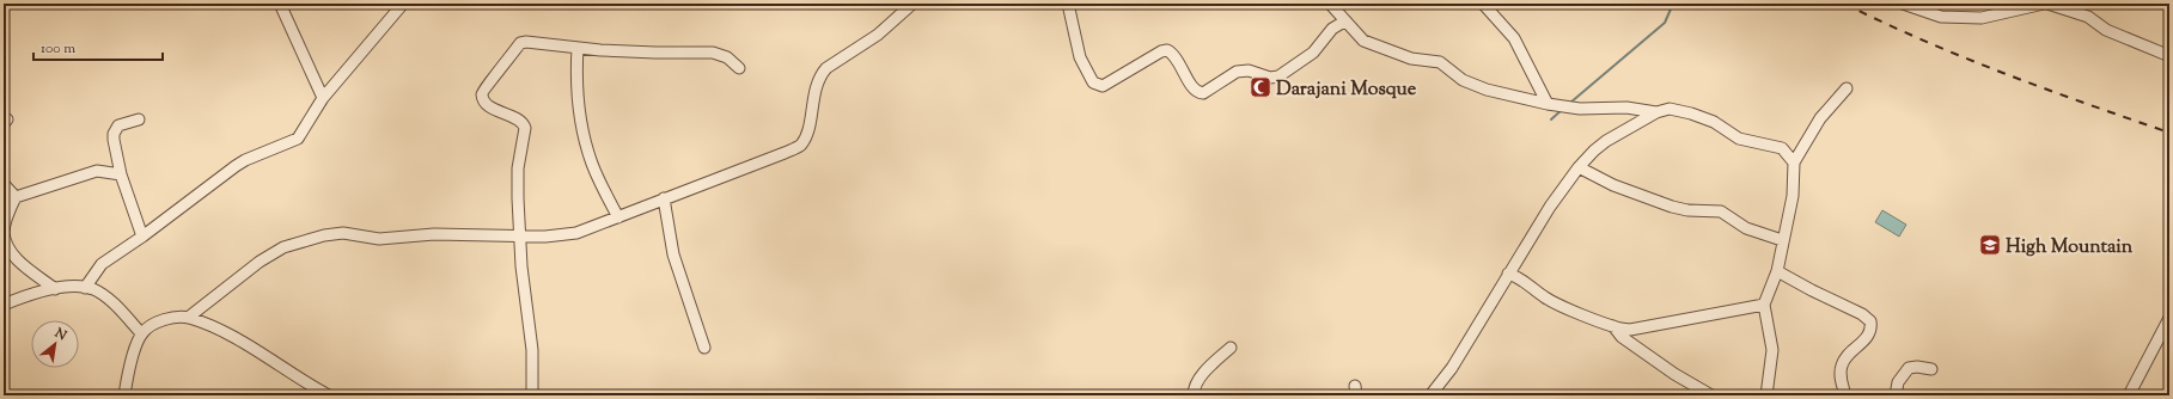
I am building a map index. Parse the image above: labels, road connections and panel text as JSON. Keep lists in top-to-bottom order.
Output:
{
  "places": {
    "mosque": ["Darajani Mosque"],
    "school or university": ["High Mountain"]
  },
  "scale_bar": "100 m",
  "north": "top right"
}
